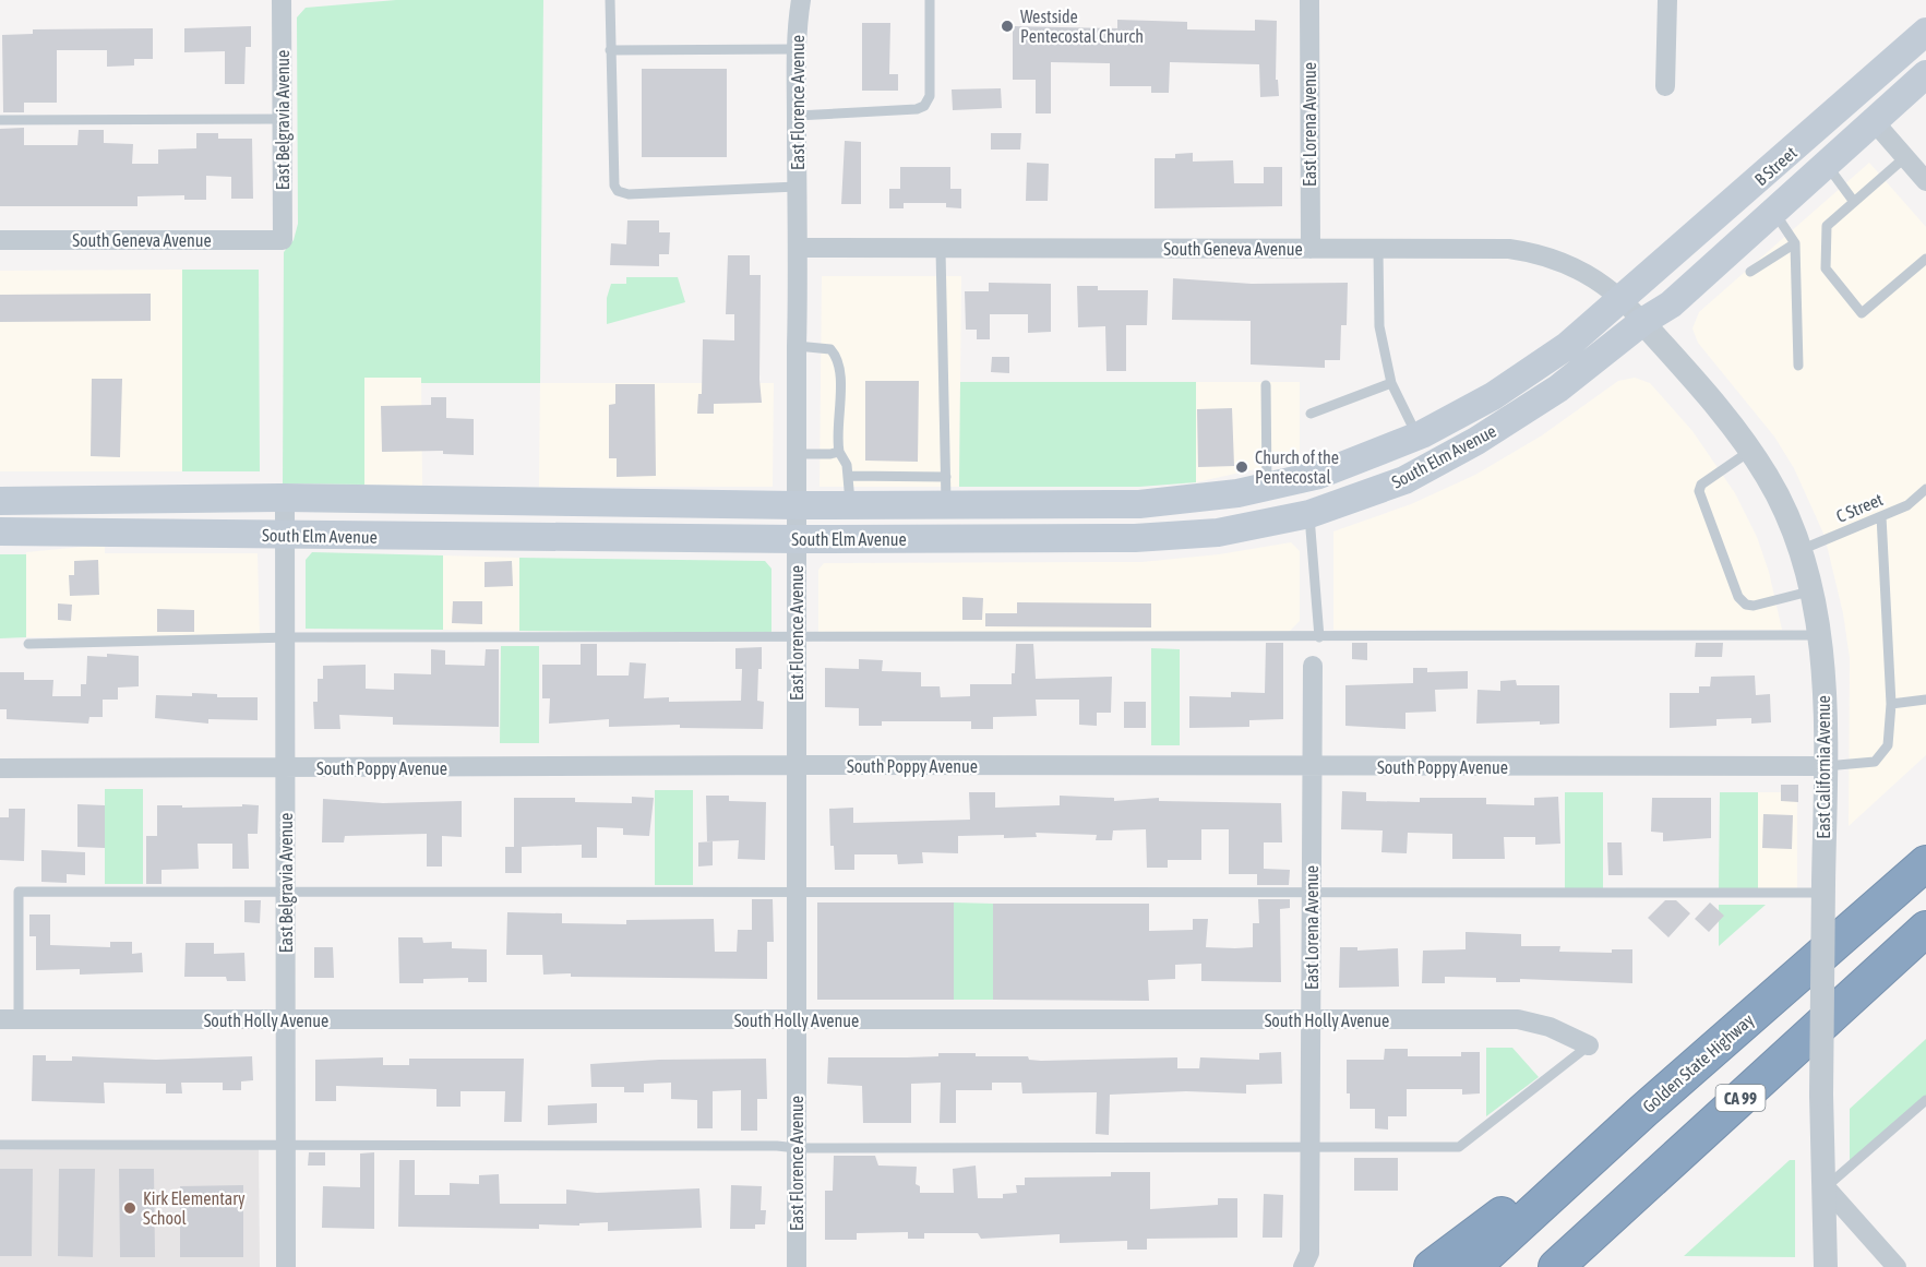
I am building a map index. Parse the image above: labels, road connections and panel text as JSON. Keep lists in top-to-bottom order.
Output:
{
  "streets": {
    "highway": ["Golden State Highway", "CA 99"],
    "main road": ["B Street", "South Elm Avenue"],
    "street": [
      "East Florence Avenue",
      "East Belgravia Avenue",
      "East Lorena Avenue",
      "South Geneva Avenue",
      "South Poppy Avenue",
      "East California Avenue",
      "South Holly Avenue"
    ],
    "lane": ["C Street"]
  },
  "crossings": [
    ["East Florence Avenue", "South Geneva Avenue"],
    ["East Florence Avenue", "South Elm Avenue"],
    ["East Florence Avenue", "South Poppy Avenue"],
    ["East Florence Avenue", "South Holly Avenue"],
    ["East Belgravia Avenue", "South Geneva Avenue"],
    ["East Belgravia Avenue", "South Elm Avenue"],
    ["East Belgravia Avenue", "South Poppy Avenue"],
    ["East Belgravia Avenue", "South Holly Avenue"],
    ["East Lorena Avenue", "South Geneva Avenue"],
    ["East Lorena Avenue", "South Poppy Avenue"],
    ["East Lorena Avenue", "South Holly Avenue"],
    ["B Street", "South Geneva Avenue"],
    ["B Street", "South Elm Avenue"],
    ["B Street", "East California Avenue"],
    ["South Geneva Avenue", "South Elm Avenue"],
    ["South Geneva Avenue", "East California Avenue"],
    ["South Elm Avenue", "East California Avenue"],
    ["C Street", "East California Avenue"],
    ["South Poppy Avenue", "East California Avenue"]
  ],
  "places": ["Westside Pentecostal Church", "Church of the Pentecostal", "Kirk Elementary School"]
}
